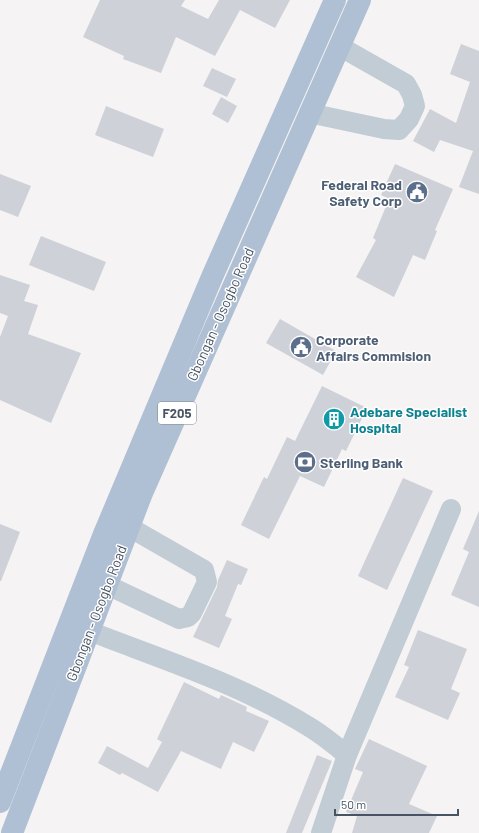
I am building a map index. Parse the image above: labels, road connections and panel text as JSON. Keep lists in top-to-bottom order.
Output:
{
  "streets": {
    "main road": ["Gbongan - Osogbo Road", "F205"]
  },
  "places": {
    "public building": ["Federal Road Safety Corp", "Corporate Affairs Commision"],
    "building": ["Adebare Specialist Hospital"],
    "bank": ["Sterling Bank"]
  },
  "scale_bar": "50 m"
}
